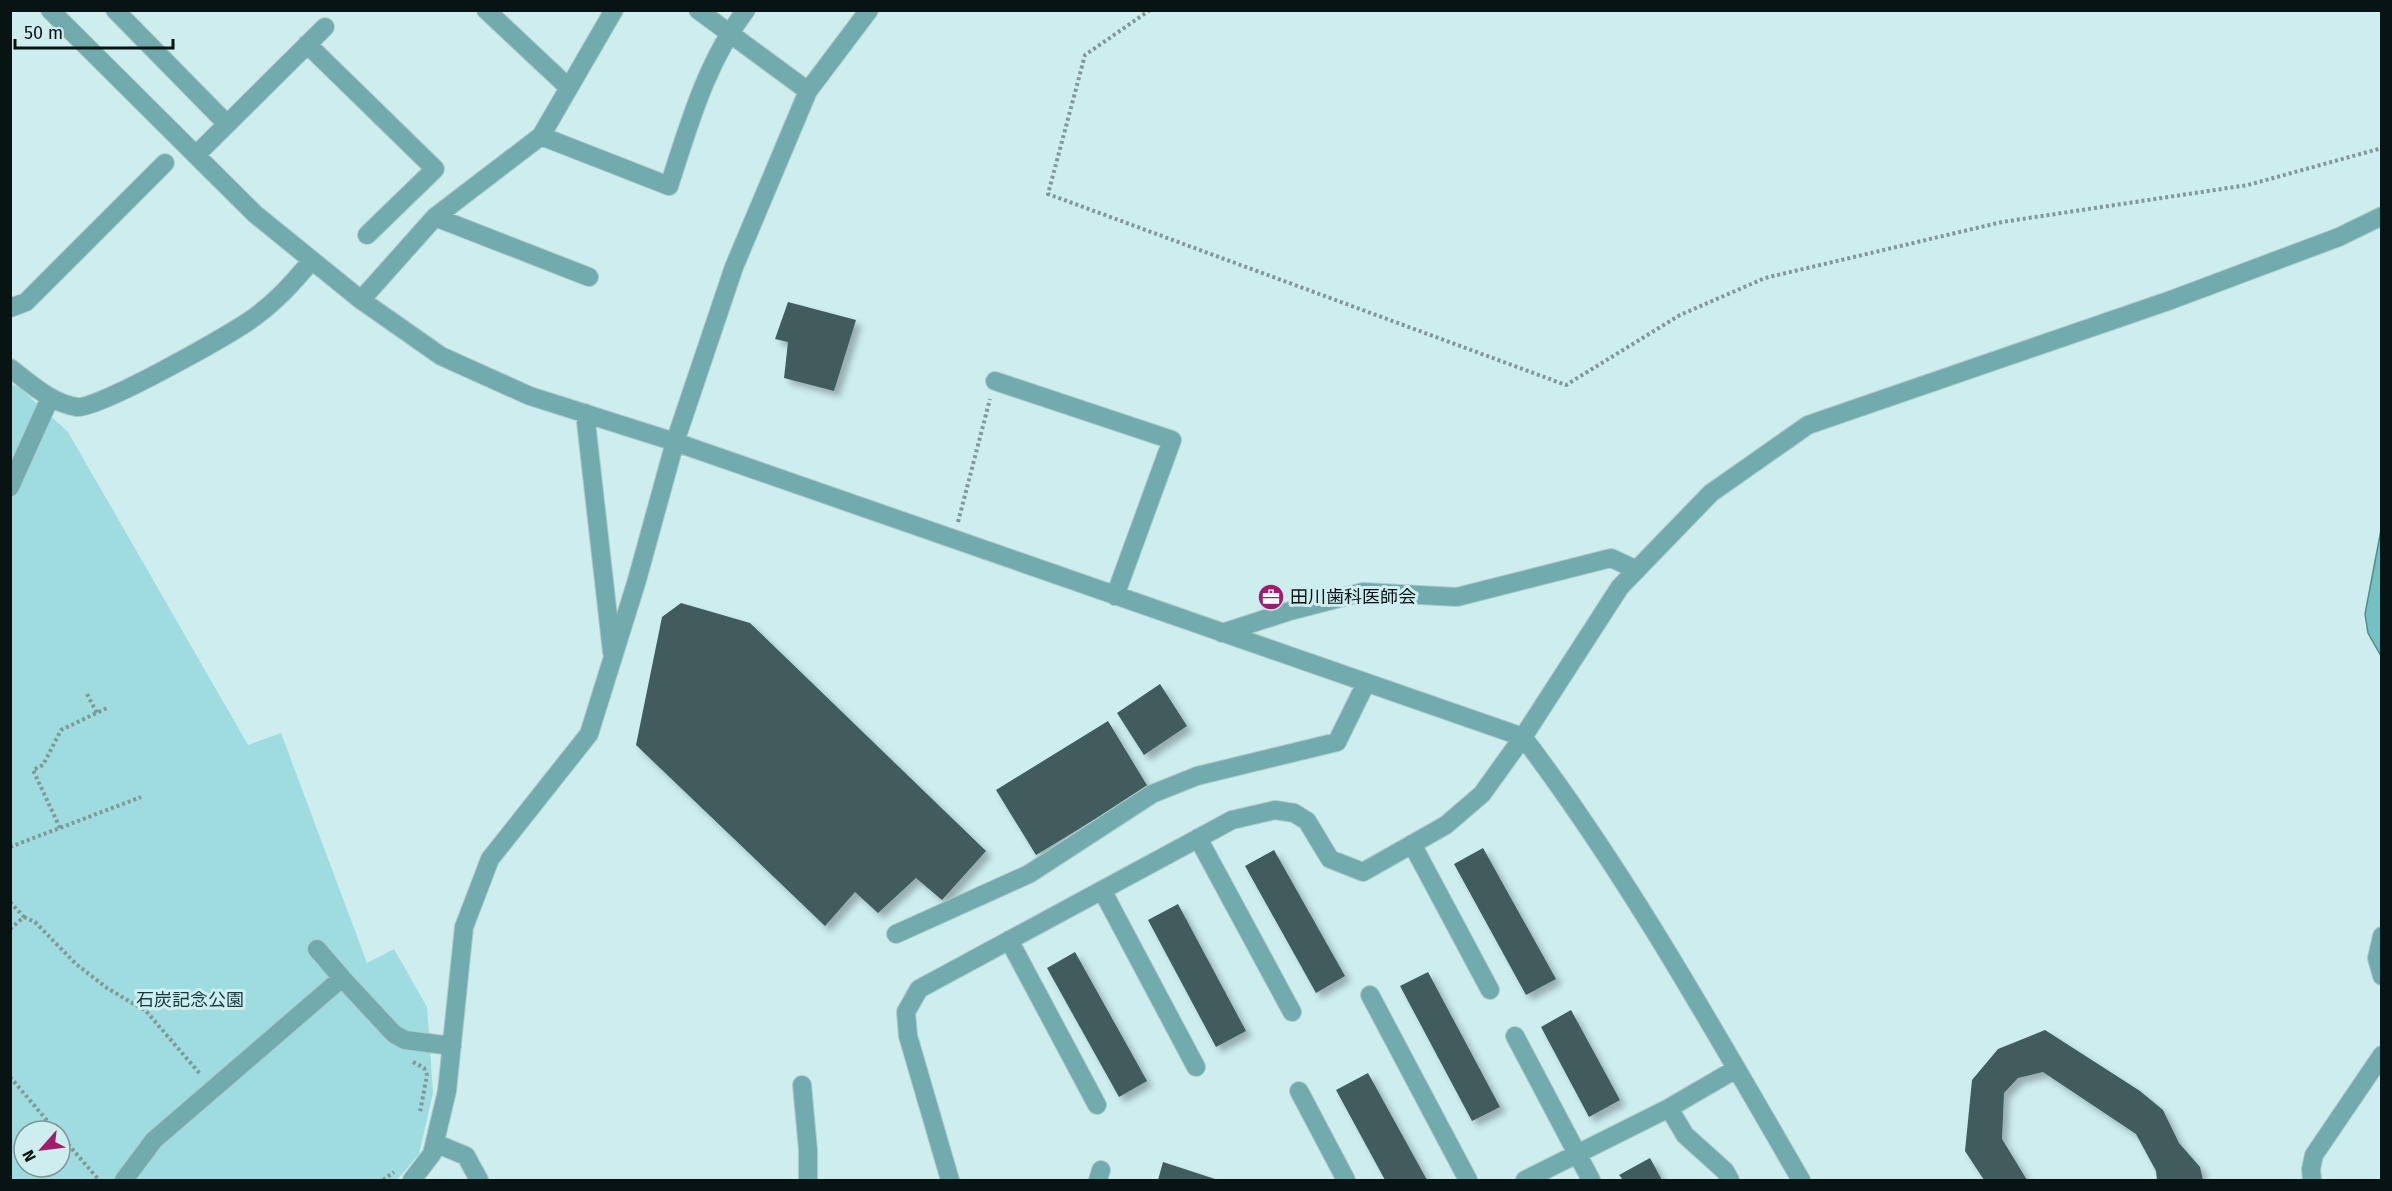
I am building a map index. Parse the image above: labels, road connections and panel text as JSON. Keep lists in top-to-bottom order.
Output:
{
  "parks": ["石炭記念公園"],
  "places": {
    "office": ["田川歯科医師会"]
  },
  "scale_bar": "50 m",
  "north": "bottom left"
}
